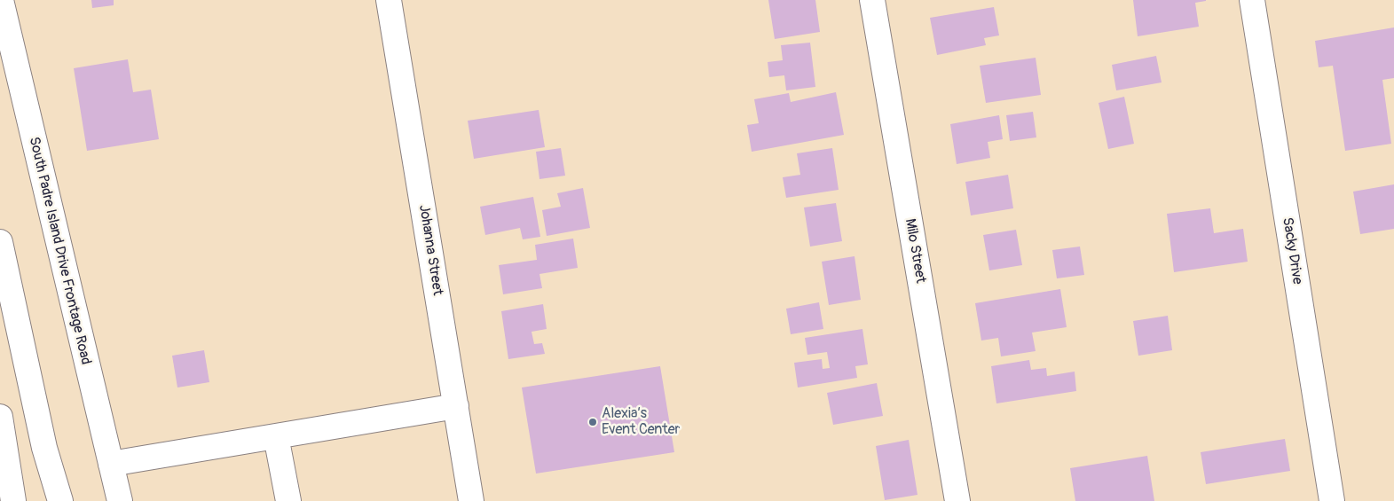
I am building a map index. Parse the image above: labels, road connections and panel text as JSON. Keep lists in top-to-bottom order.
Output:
{
  "streets": {
    "main road": [
      "Johanna Street",
      "South Padre Island Drive Frontage Road",
      "Milo Street",
      "Sacky Drive"
    ]
  },
  "places": ["Alexia’s Event Center"]
}
